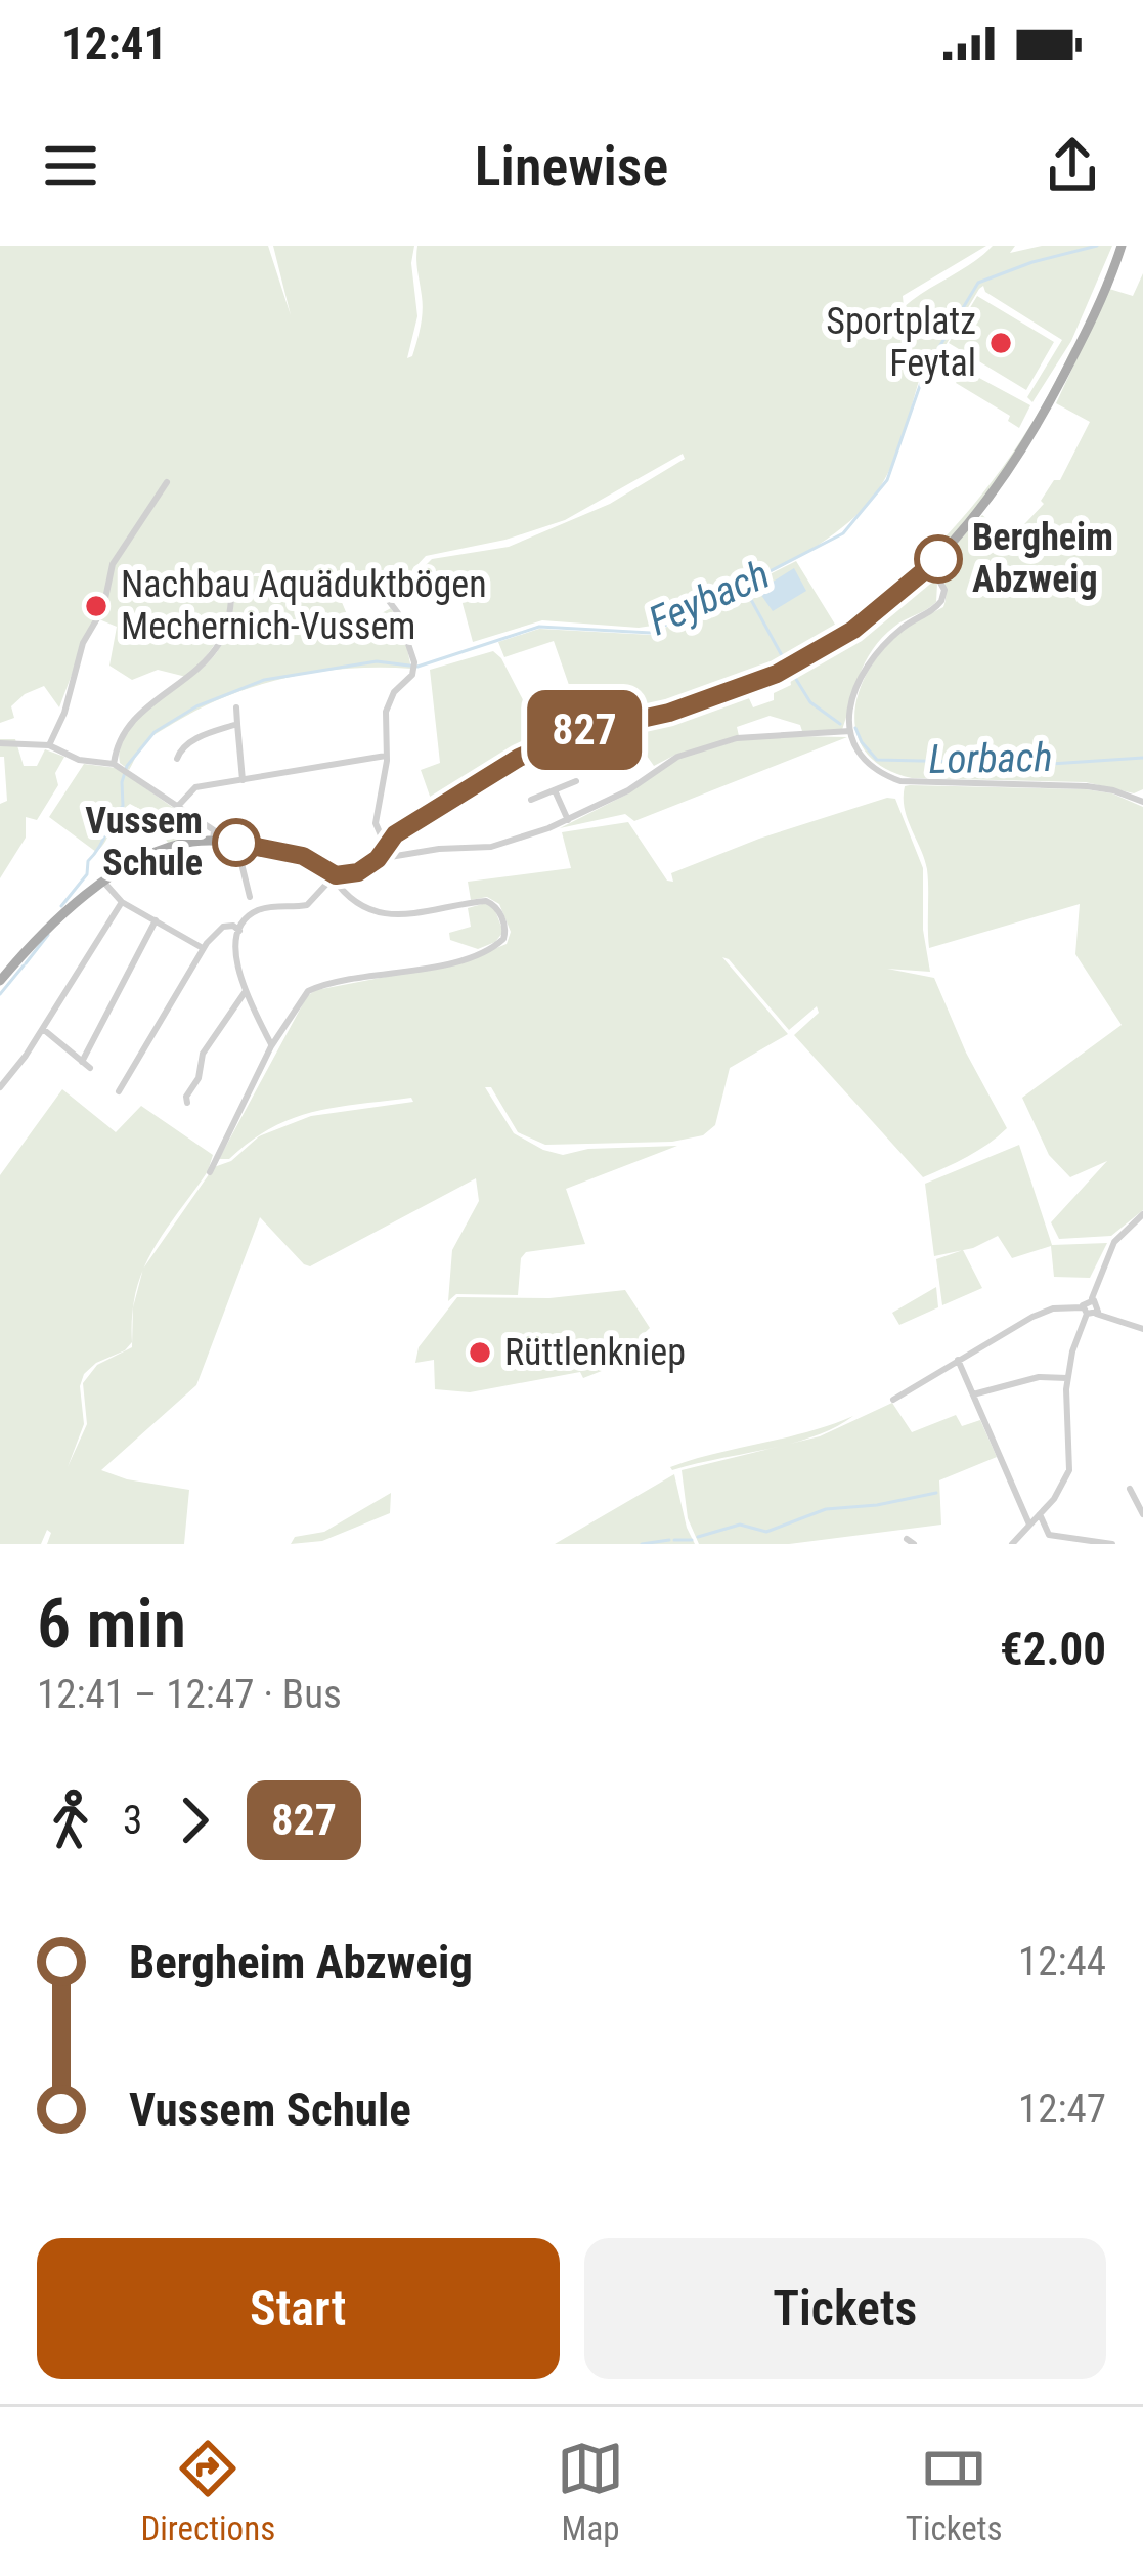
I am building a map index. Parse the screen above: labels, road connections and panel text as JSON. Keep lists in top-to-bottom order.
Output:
{
  "water": ["Feybach", "Lorbach"],
  "places": [
    "Sportplatz Feytal",
    "Bergheim Abzweig",
    "Nachbau Aquäduktbögen Mechernich-Vussem",
    "Vussem Schule",
    "Rüttlenkniep"
  ],
  "lines": ["bus line 827"],
  "page": {
    "status": "12:41",
    "header": "Linewise",
    "on_map": "827",
    "heading": ["6 min", "12:41 – 12:47 · Bus", "€2.00"],
    "legs": ["3", "827"],
    "list": [
      {
        "name": "Bergheim Abzweig",
        "value": "12:44"
      },
      {
        "name": "Vussem Schule",
        "value": "12:47"
      }
    ],
    "buttons": ["Start", "Tickets"],
    "tabs": ["Directions", "Map", "Tickets"]
  }
}
